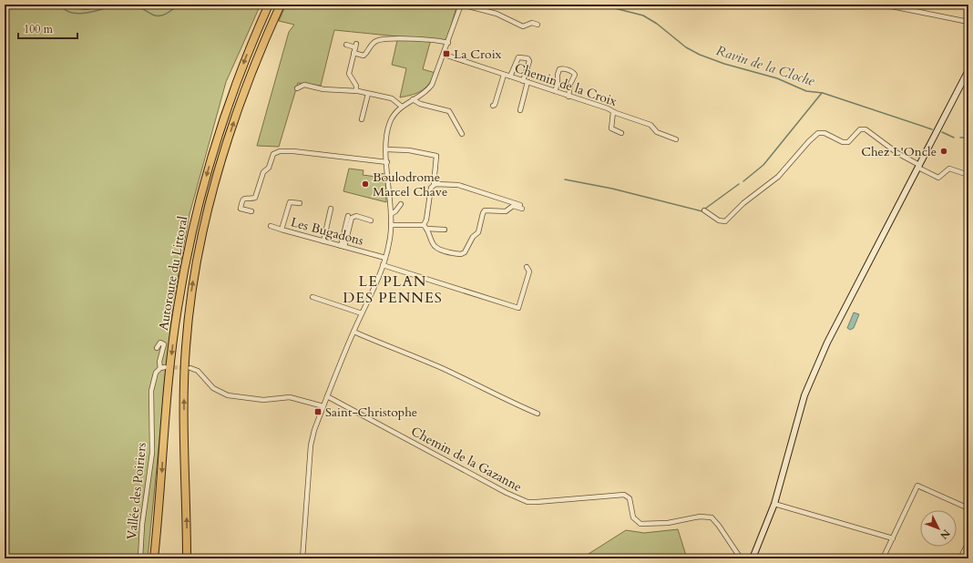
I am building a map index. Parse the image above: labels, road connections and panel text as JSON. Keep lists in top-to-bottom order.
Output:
{
  "streets": {
    "highway": ["Autoroute du Littoral"],
    "street": [
      "Chemin de la Croix",
      "Les Bugadons",
      "Chemin de la Gazanne",
      "Vallée des Poiriers"
    ]
  },
  "districts": ["LE PLAN DES PENNES"],
  "water": ["Ravin de la Cloche"],
  "places": {
    "transit": ["La Croix", "Saint-Christophe"],
    "other": ["Chez L'Oncle", "Boulodrome Marcel Chave"]
  },
  "scale_bar": "100 m",
  "north": "bottom right"
}
